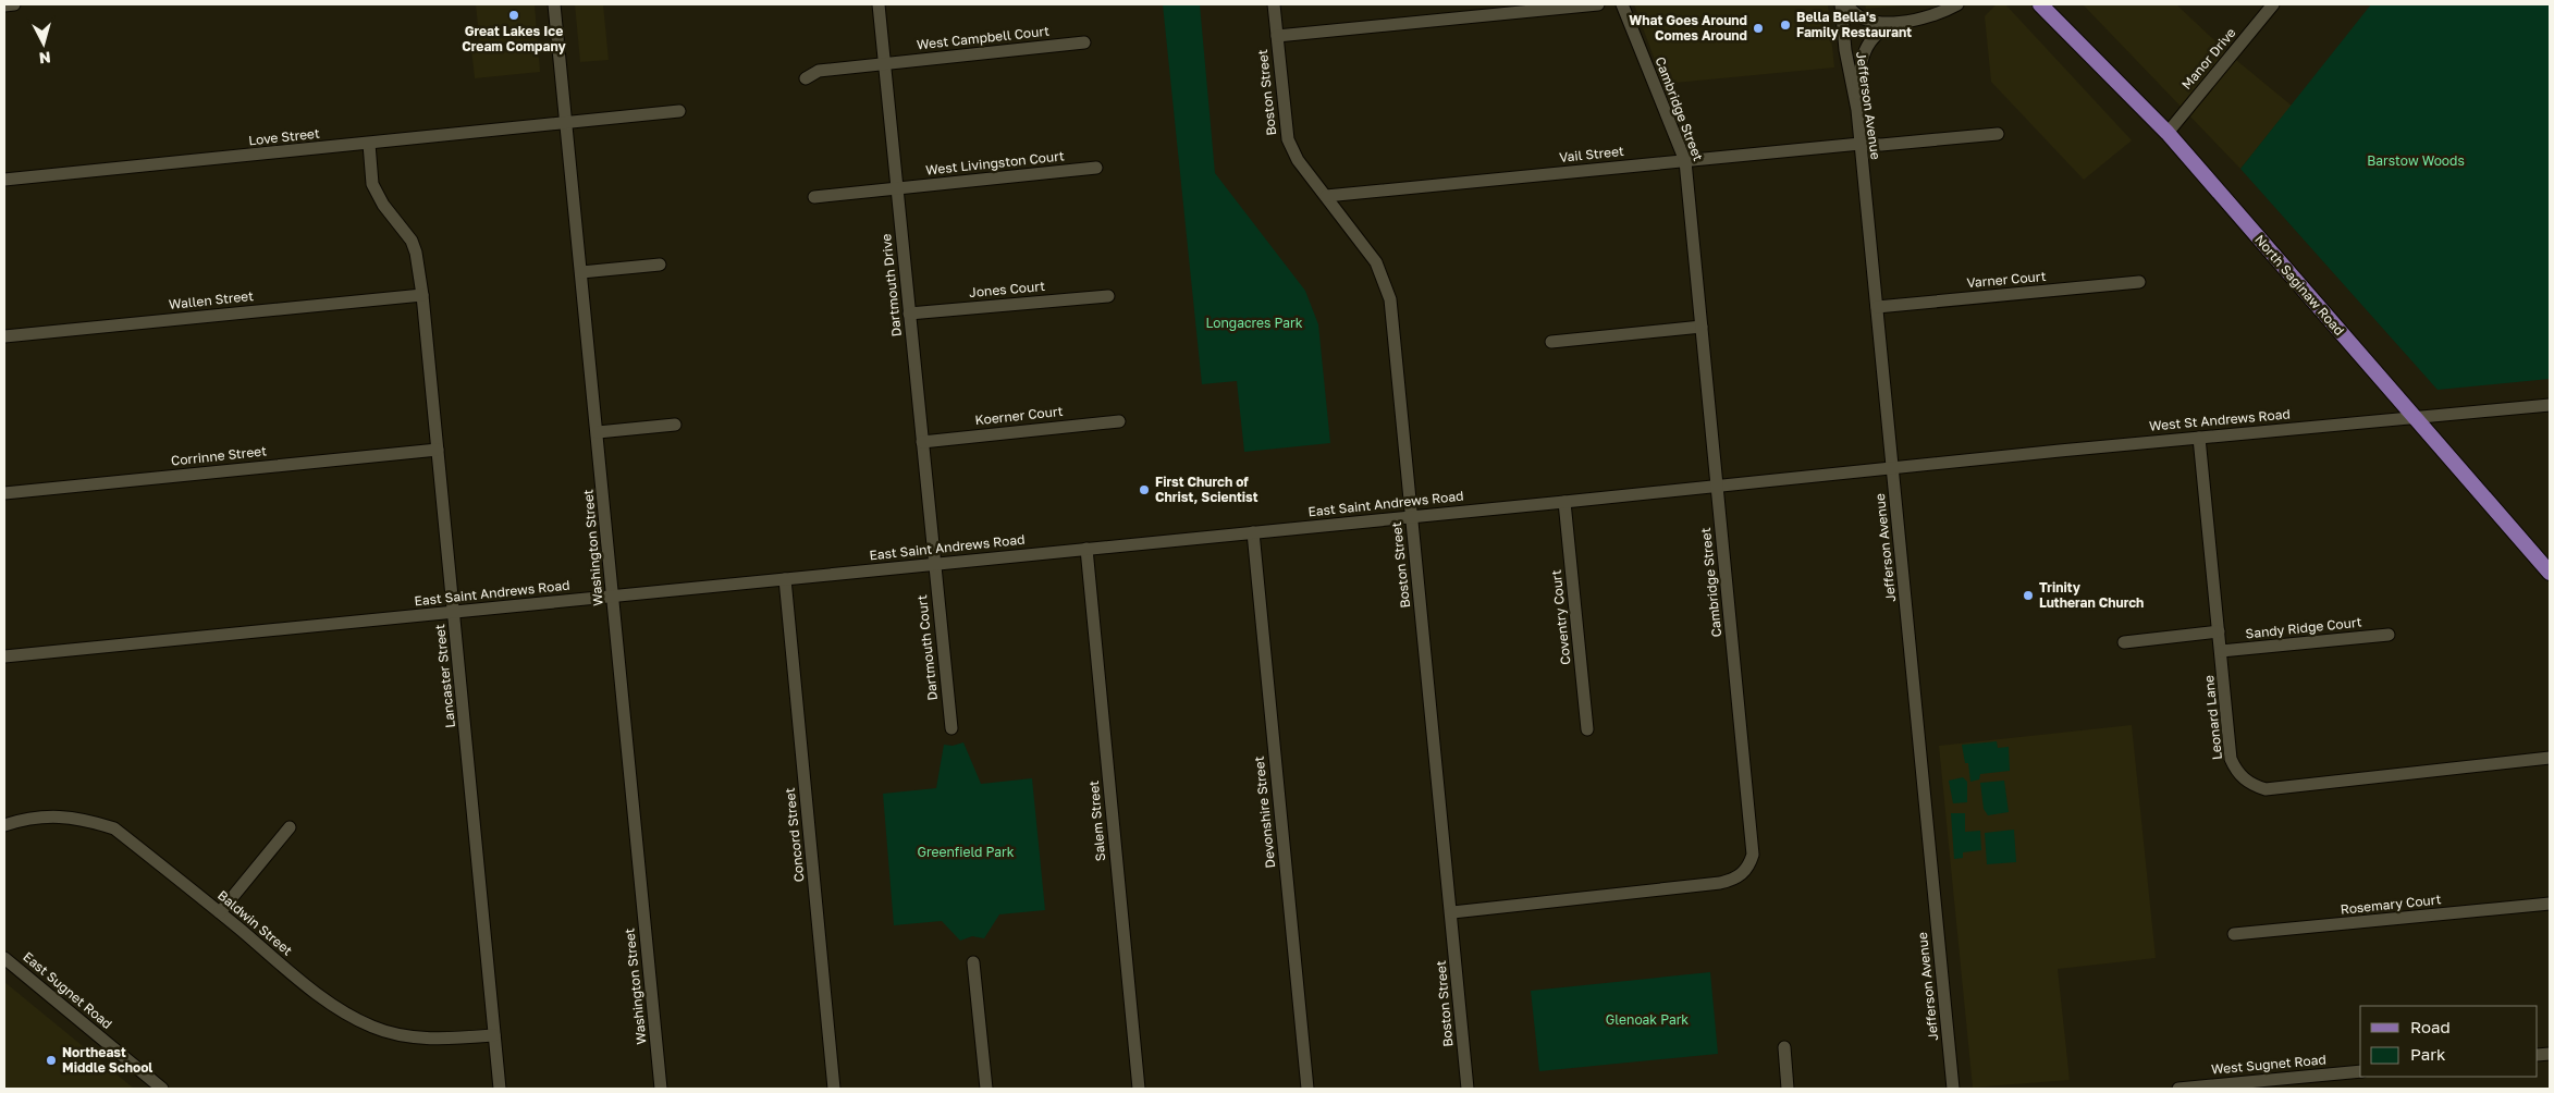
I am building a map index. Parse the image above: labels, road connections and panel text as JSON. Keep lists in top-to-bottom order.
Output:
{
  "streets": {
    "main road": ["North Saginaw Road"],
    "street": [
      "West Campbell Court",
      "Manor Drive",
      "Boston Street",
      "Jefferson Avenue",
      "Cambridge Street",
      "Love Street",
      "Vail Street",
      "West Livingston Court",
      "Varner Court",
      "Dartmouth Drive",
      "Jones Court",
      "Wallen Street",
      "Koerner Court",
      "West St Andrews Road",
      "Corrinne Street",
      "East Saint Andrews Road",
      "Washington Street",
      "Coventry Court",
      "Sandy Ridge Court",
      "Dartmouth Court",
      "Lancaster Street",
      "Leonard Lane",
      "Devonshire Street",
      "Salem Street",
      "Concord Street",
      "Rosemary Court",
      "Baldwin Street",
      "East Sugnet Road",
      "West Sugnet Road"
    ]
  },
  "crossings": [
    ["West Campbell Court", "Dartmouth Drive"],
    ["Manor Drive", "North Saginaw Road"],
    ["Boston Street", "Cambridge Street"],
    ["Boston Street", "Vail Street"],
    ["Boston Street", "East Saint Andrews Road"],
    ["Jefferson Avenue", "Vail Street"],
    ["Jefferson Avenue", "Varner Court"],
    ["Jefferson Avenue", "West St Andrews Road"],
    ["Jefferson Avenue", "East Saint Andrews Road"],
    ["Cambridge Street", "Vail Street"],
    ["Cambridge Street", "East Saint Andrews Road"],
    ["Love Street", "Washington Street"],
    ["Love Street", "Lancaster Street"],
    ["West Livingston Court", "Dartmouth Drive"],
    ["Dartmouth Drive", "Jones Court"],
    ["Dartmouth Drive", "Koerner Court"],
    ["Dartmouth Drive", "East Saint Andrews Road"],
    ["Dartmouth Drive", "Dartmouth Court"],
    ["North Saginaw Road", "West St Andrews Road"],
    ["Wallen Street", "Lancaster Street"],
    ["West St Andrews Road", "East Saint Andrews Road"],
    ["West St Andrews Road", "Leonard Lane"],
    ["Corrinne Street", "Lancaster Street"],
    ["East Saint Andrews Road", "Washington Street"],
    ["East Saint Andrews Road", "Coventry Court"],
    ["East Saint Andrews Road", "Dartmouth Court"],
    ["East Saint Andrews Road", "Lancaster Street"],
    ["East Saint Andrews Road", "Devonshire Street"],
    ["East Saint Andrews Road", "Salem Street"],
    ["East Saint Andrews Road", "Concord Street"],
    ["Sandy Ridge Court", "Leonard Lane"],
    ["Lancaster Street", "Baldwin Street"]
  ],
  "parks": [
    "Barstow Woods",
    "Longacres Park",
    "Greenfield Park",
    "Glenoak Park"
  ],
  "places": [
    "Great Lakes Ice Cream Company",
    "Bella Bella's Family Restaurant",
    "What Goes Around Comes Around",
    "First Church of Christ, Scientist",
    "Trinity Lutheran Church",
    "Northeast Middle School"
  ],
  "legend": ["Road", "Park"],
  "north": "bottom"
}
